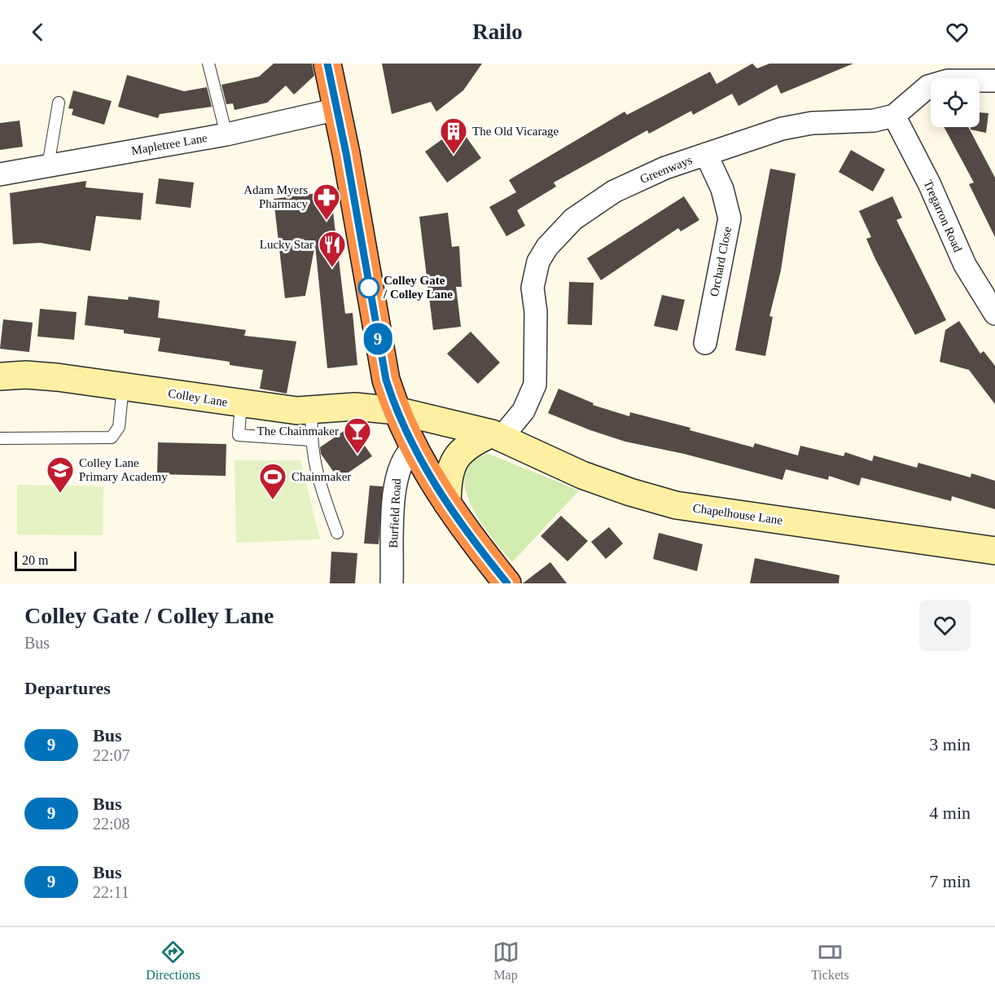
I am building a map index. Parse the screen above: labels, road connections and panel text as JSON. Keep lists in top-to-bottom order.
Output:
{
  "streets": {
    "street": [
      "Mapletree Lane",
      "Greenways",
      "Tregarron Road",
      "Orchard Close",
      "Colley Lane",
      "Burfield Road",
      "Chapelhouse Lane"
    ]
  },
  "crossings": [
    ["Greenways", "Tregarron Road"],
    ["Greenways", "Orchard Close"],
    ["Greenways", "Chapelhouse Lane"],
    ["Colley Lane", "Chapelhouse Lane"]
  ],
  "places": {
    "building": ["The Old Vicarage"],
    "pharmacy": ["Adam Myers Pharmacy"],
    "restaurant": ["Lucky Star"],
    "other": ["Colley Gate / Colley Lane"],
    "bar": ["The Chainmaker"],
    "school or university": ["Colley Lane Primary Academy"],
    "sports": ["Chainmaker"]
  },
  "lines": ["bus line 9"],
  "scale_bar": "20 m",
  "page": {
    "header": "Railo",
    "on_map": "9",
    "scale": "20 m",
    "heading": [
      ["Colley Gate / Colley Lane", "Bus"],
      "Departures"
    ],
    "list": [
      {
        "mark": "9",
        "name": "Bus",
        "note": "22:07",
        "value": "3 min"
      },
      {
        "mark": "9",
        "name": "Bus",
        "note": "22:08",
        "value": "4 min"
      },
      {
        "mark": "9",
        "name": "Bus",
        "note": "22:11",
        "value": "7 min"
      }
    ],
    "tabs": ["Directions", "Map", "Tickets"]
  }
}
